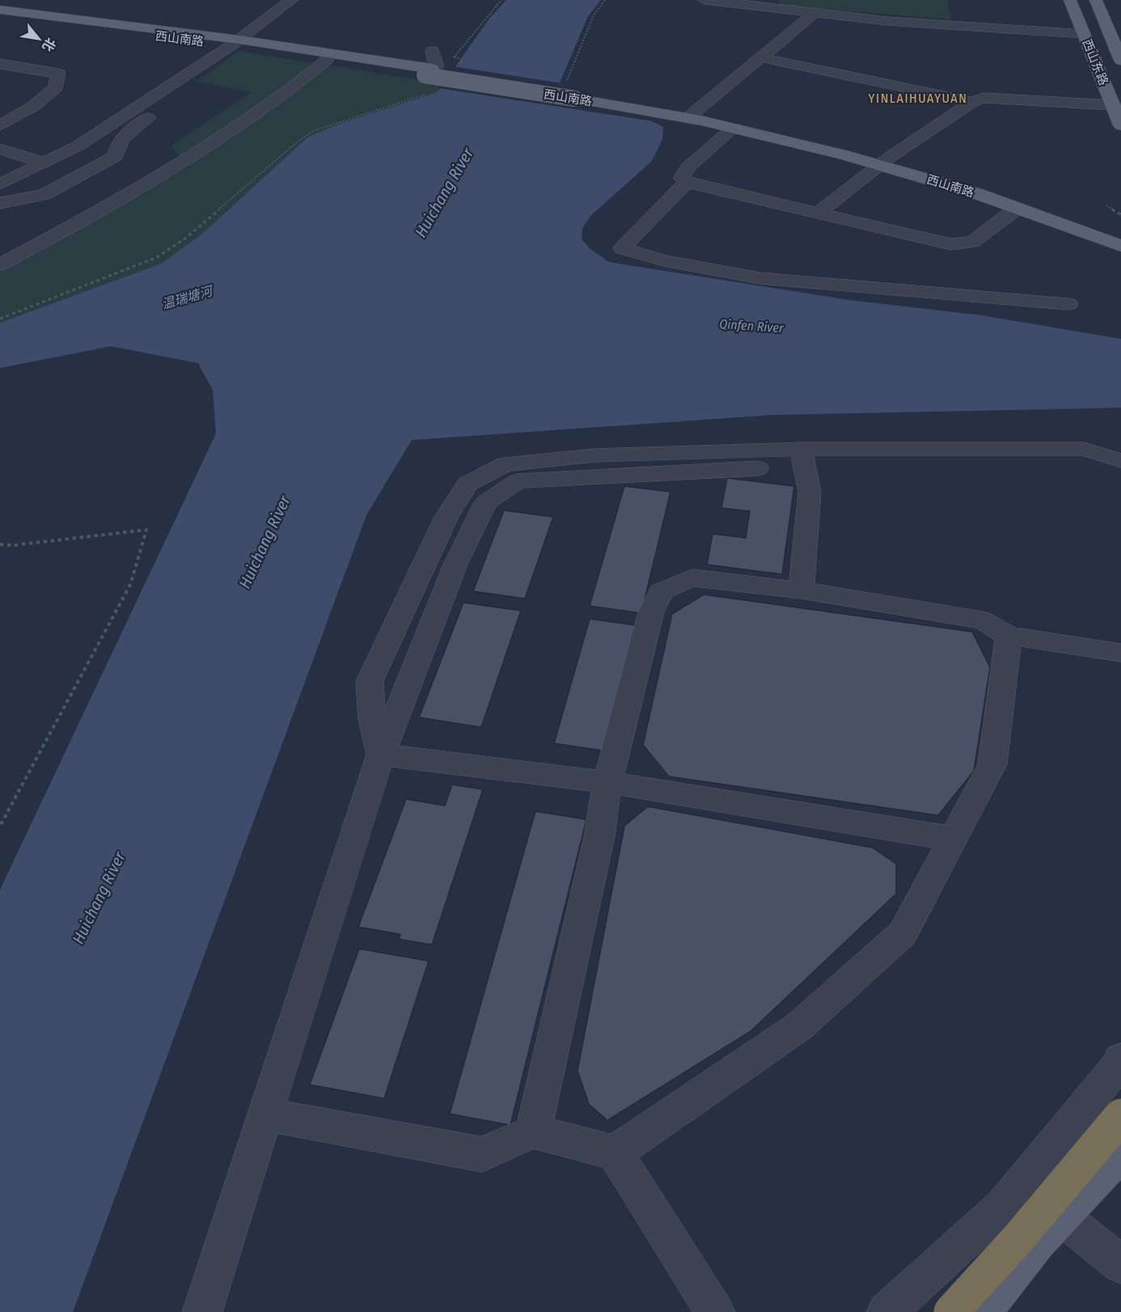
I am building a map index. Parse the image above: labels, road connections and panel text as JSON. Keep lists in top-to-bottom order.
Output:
{
  "streets": {
    "main road": ["西山南路", "西山东路"]
  },
  "districts": ["YINLAIHUAYUAN"],
  "water": ["Huichang River", "温瑞塘河", "Qinfen River"],
  "north": "bottom right"
}
